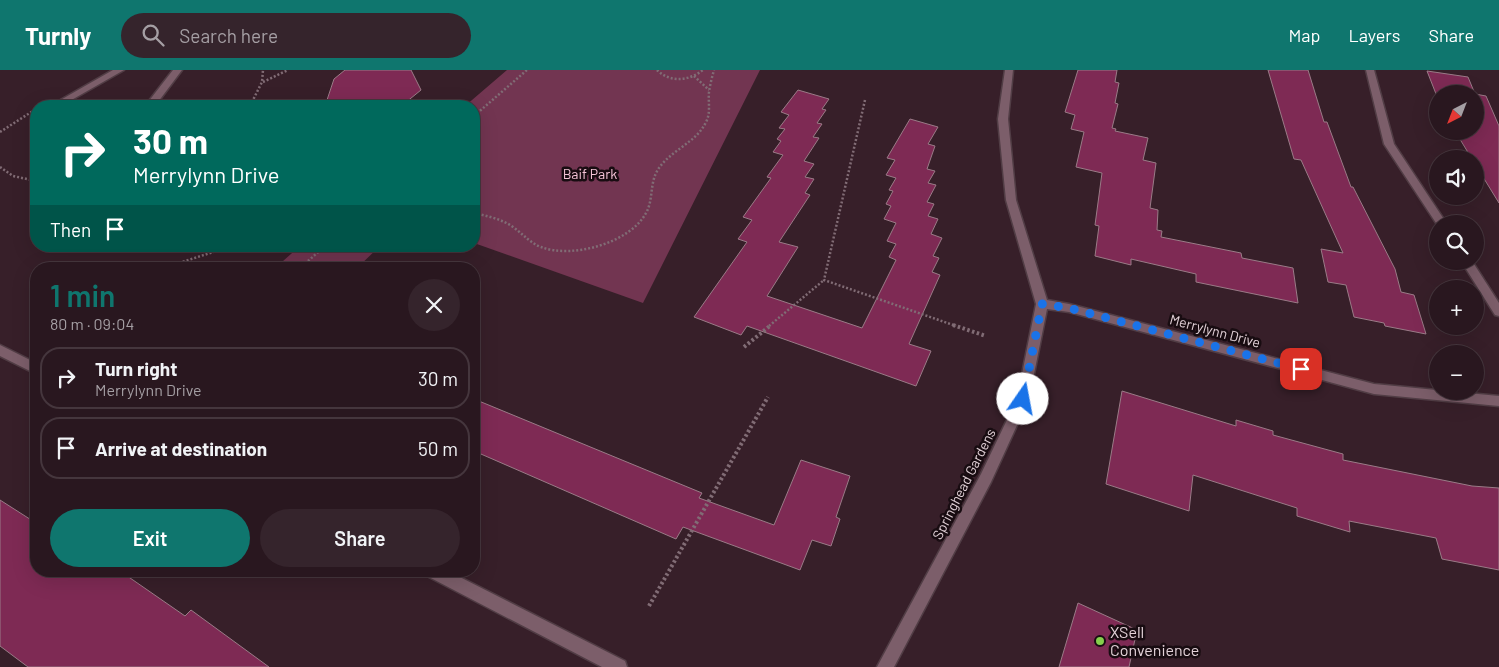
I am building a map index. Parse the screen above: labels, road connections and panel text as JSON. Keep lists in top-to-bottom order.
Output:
{
  "streets": {
    "street": ["Merrylynn Drive", "Springhead Gardens"]
  },
  "crossings": [
    ["Merrylynn Drive", "Springhead Gardens"]
  ],
  "parks": ["Baif Park"],
  "places": ["XSell Convenience"],
  "north": "bottom left",
  "page": {
    "header": "Turnly",
    "search": "Search here",
    "nav": ["Map", "Layers", "Share"],
    "map_buttons": ["+", "−"],
    "turn": ["30 m", "Merrylynn Drive"],
    "then": "Then",
    "heading": ["1 min", "80 m · 09:04"],
    "list": [
      {
        "name": "Turn right",
        "note": "Merrylynn Drive",
        "value": "30 m"
      },
      {
        "name": "Arrive at destination",
        "value": "50 m"
      }
    ],
    "buttons": ["Exit", "Share"]
  }
}
